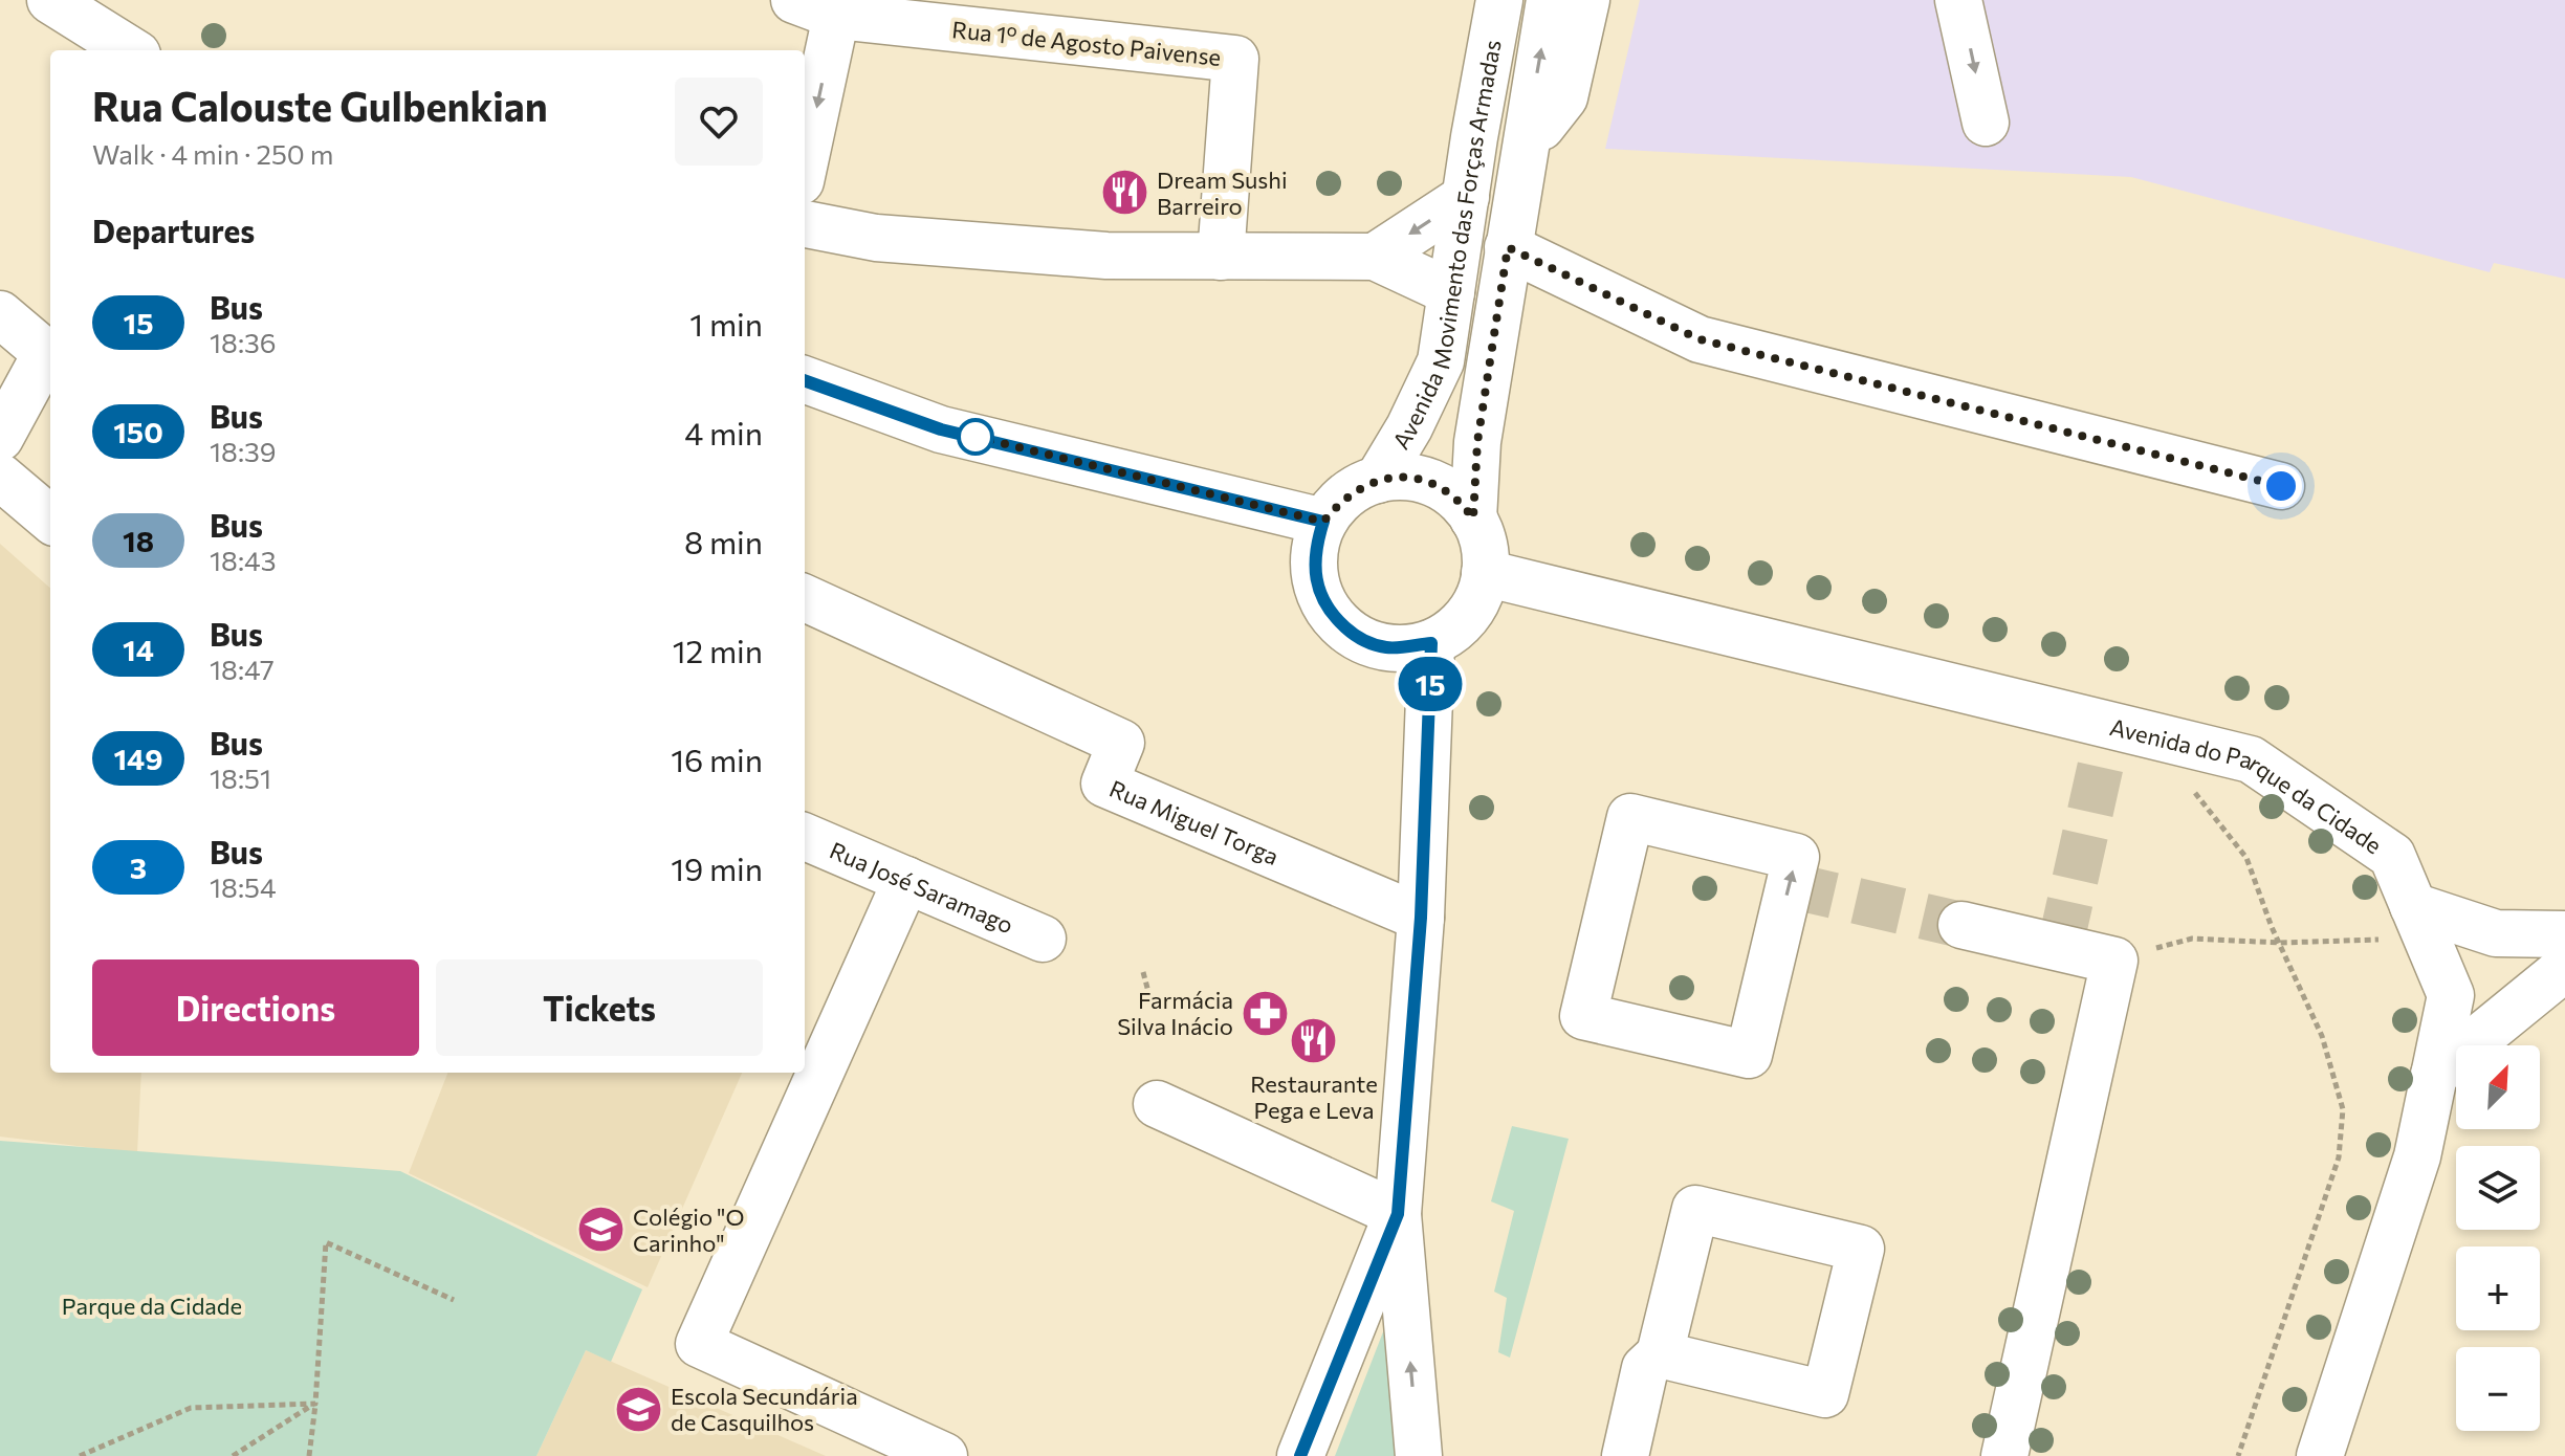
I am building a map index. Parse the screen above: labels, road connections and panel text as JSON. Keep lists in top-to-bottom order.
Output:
{
  "streets": {
    "street": [
      "Rua 1º de Agosto Paivense",
      "Avenida Movimento das Forças Armadas",
      "Avenida do Parque da Cidade",
      "Rua Miguel Torga",
      "Rua José Saramago"
    ]
  },
  "crossings": [
    ["Avenida Movimento das Forças Armadas", "Avenida do Parque da Cidade"]
  ],
  "parks": ["Parque da Cidade"],
  "places": {
    "restaurant": ["Dream Sushi Barreiro", "Restaurante Pega e Leva"],
    "pharmacy": ["Farmácia Silva Inácio"],
    "school or university": ["Colégio \"O Carinho\"", "Escola Secundária de Casquilhos"]
  },
  "lines": ["bus line 15"],
  "north": "top right",
  "page": {
    "on_map": "15",
    "heading": [
      ["Rua Calouste Gulbenkian", "Walk · 4 min · 250 m"],
      "Departures"
    ],
    "list": [
      {
        "mark": "15",
        "name": "Bus",
        "note": "18:36",
        "value": "1 min"
      },
      {
        "mark": "150",
        "name": "Bus",
        "note": "18:39",
        "value": "4 min"
      },
      {
        "mark": "18",
        "name": "Bus",
        "note": "18:43",
        "value": "8 min"
      },
      {
        "mark": "14",
        "name": "Bus",
        "note": "18:47",
        "value": "12 min"
      },
      {
        "mark": "149",
        "name": "Bus",
        "note": "18:51",
        "value": "16 min"
      },
      {
        "mark": "3",
        "name": "Bus",
        "note": "18:54",
        "value": "19 min"
      }
    ],
    "buttons": ["Directions", "Tickets"],
    "map_buttons": ["+", "−"]
  }
}
